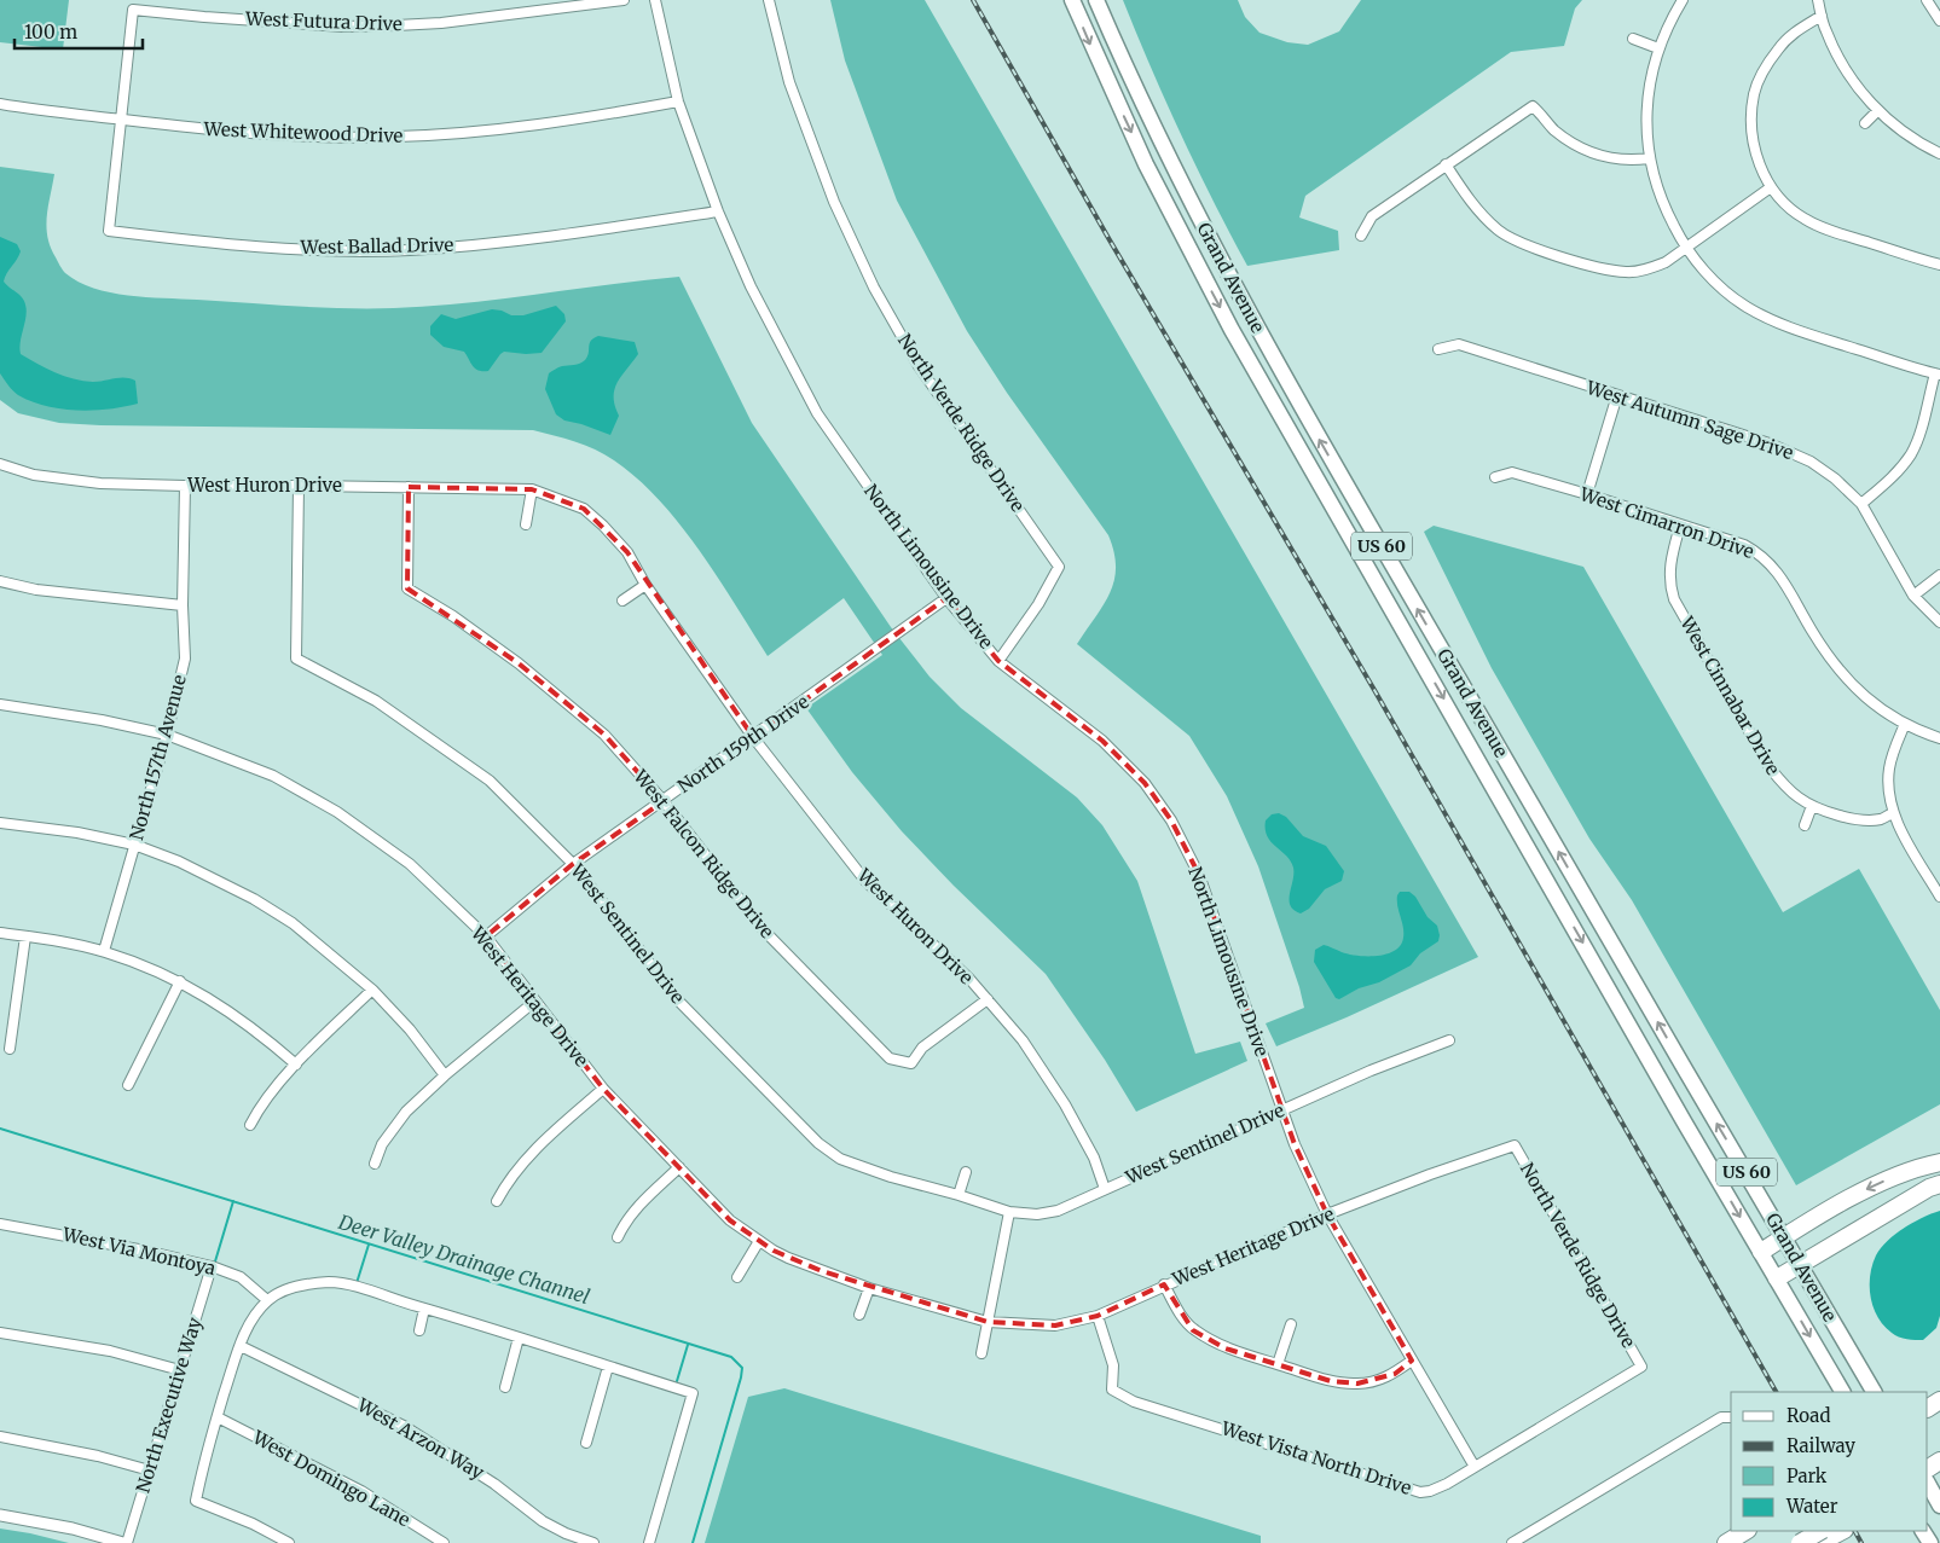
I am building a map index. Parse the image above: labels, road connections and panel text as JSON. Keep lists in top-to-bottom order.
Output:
{
  "streets": {
    "highway": ["Grand Avenue", "US 60"],
    "street": [
      "West Futura Drive",
      "West Whitewood Drive",
      "West Ballad Drive",
      "West Autumn Sage Drive",
      "North Verde Ridge Drive",
      "West Huron Drive",
      "West Cimarron Drive",
      "North Limousine Drive",
      "West Cinnabar Drive",
      "North 159th Drive",
      "North 157th Avenue",
      "West Falcon Ridge Drive",
      "West Sentinel Drive",
      "West Heritage Drive",
      "West Via Montoya",
      "North Executive Way",
      "West Arzon Way",
      "West Vista North Drive",
      "West Domingo Lane"
    ]
  },
  "crossings": [
    ["West Futura Drive", "West Whitewood Drive"],
    ["West Futura Drive", "West Ballad Drive"],
    ["West Whitewood Drive", "West Ballad Drive"],
    ["West Whitewood Drive", "North Limousine Drive"],
    ["West Ballad Drive", "North Limousine Drive"],
    ["North Verde Ridge Drive", "North Limousine Drive"],
    ["North Verde Ridge Drive", "West Heritage Drive"],
    ["North Verde Ridge Drive", "West Vista North Drive"],
    ["West Huron Drive", "North 159th Drive"],
    ["West Huron Drive", "North 157th Avenue"],
    ["West Huron Drive", "West Falcon Ridge Drive"],
    ["West Huron Drive", "West Sentinel Drive"],
    ["West Cimarron Drive", "West Cinnabar Drive"],
    ["North Limousine Drive", "North 159th Drive"],
    ["North Limousine Drive", "West Sentinel Drive"],
    ["North Limousine Drive", "West Heritage Drive"],
    ["North Limousine Drive", "West Vista North Drive"],
    ["North 159th Drive", "West Falcon Ridge Drive"],
    ["North 159th Drive", "West Sentinel Drive"],
    ["North 159th Drive", "West Heritage Drive"],
    ["North 157th Avenue", "West Heritage Drive"],
    ["West Heritage Drive", "West Vista North Drive"],
    ["West Via Montoya", "North Executive Way"]
  ],
  "water": ["Deer Valley Drainage Channel"],
  "legend": [
    "Road",
    "Railway",
    "Park",
    "Water"
  ],
  "scale_bar": "100 m"
}
